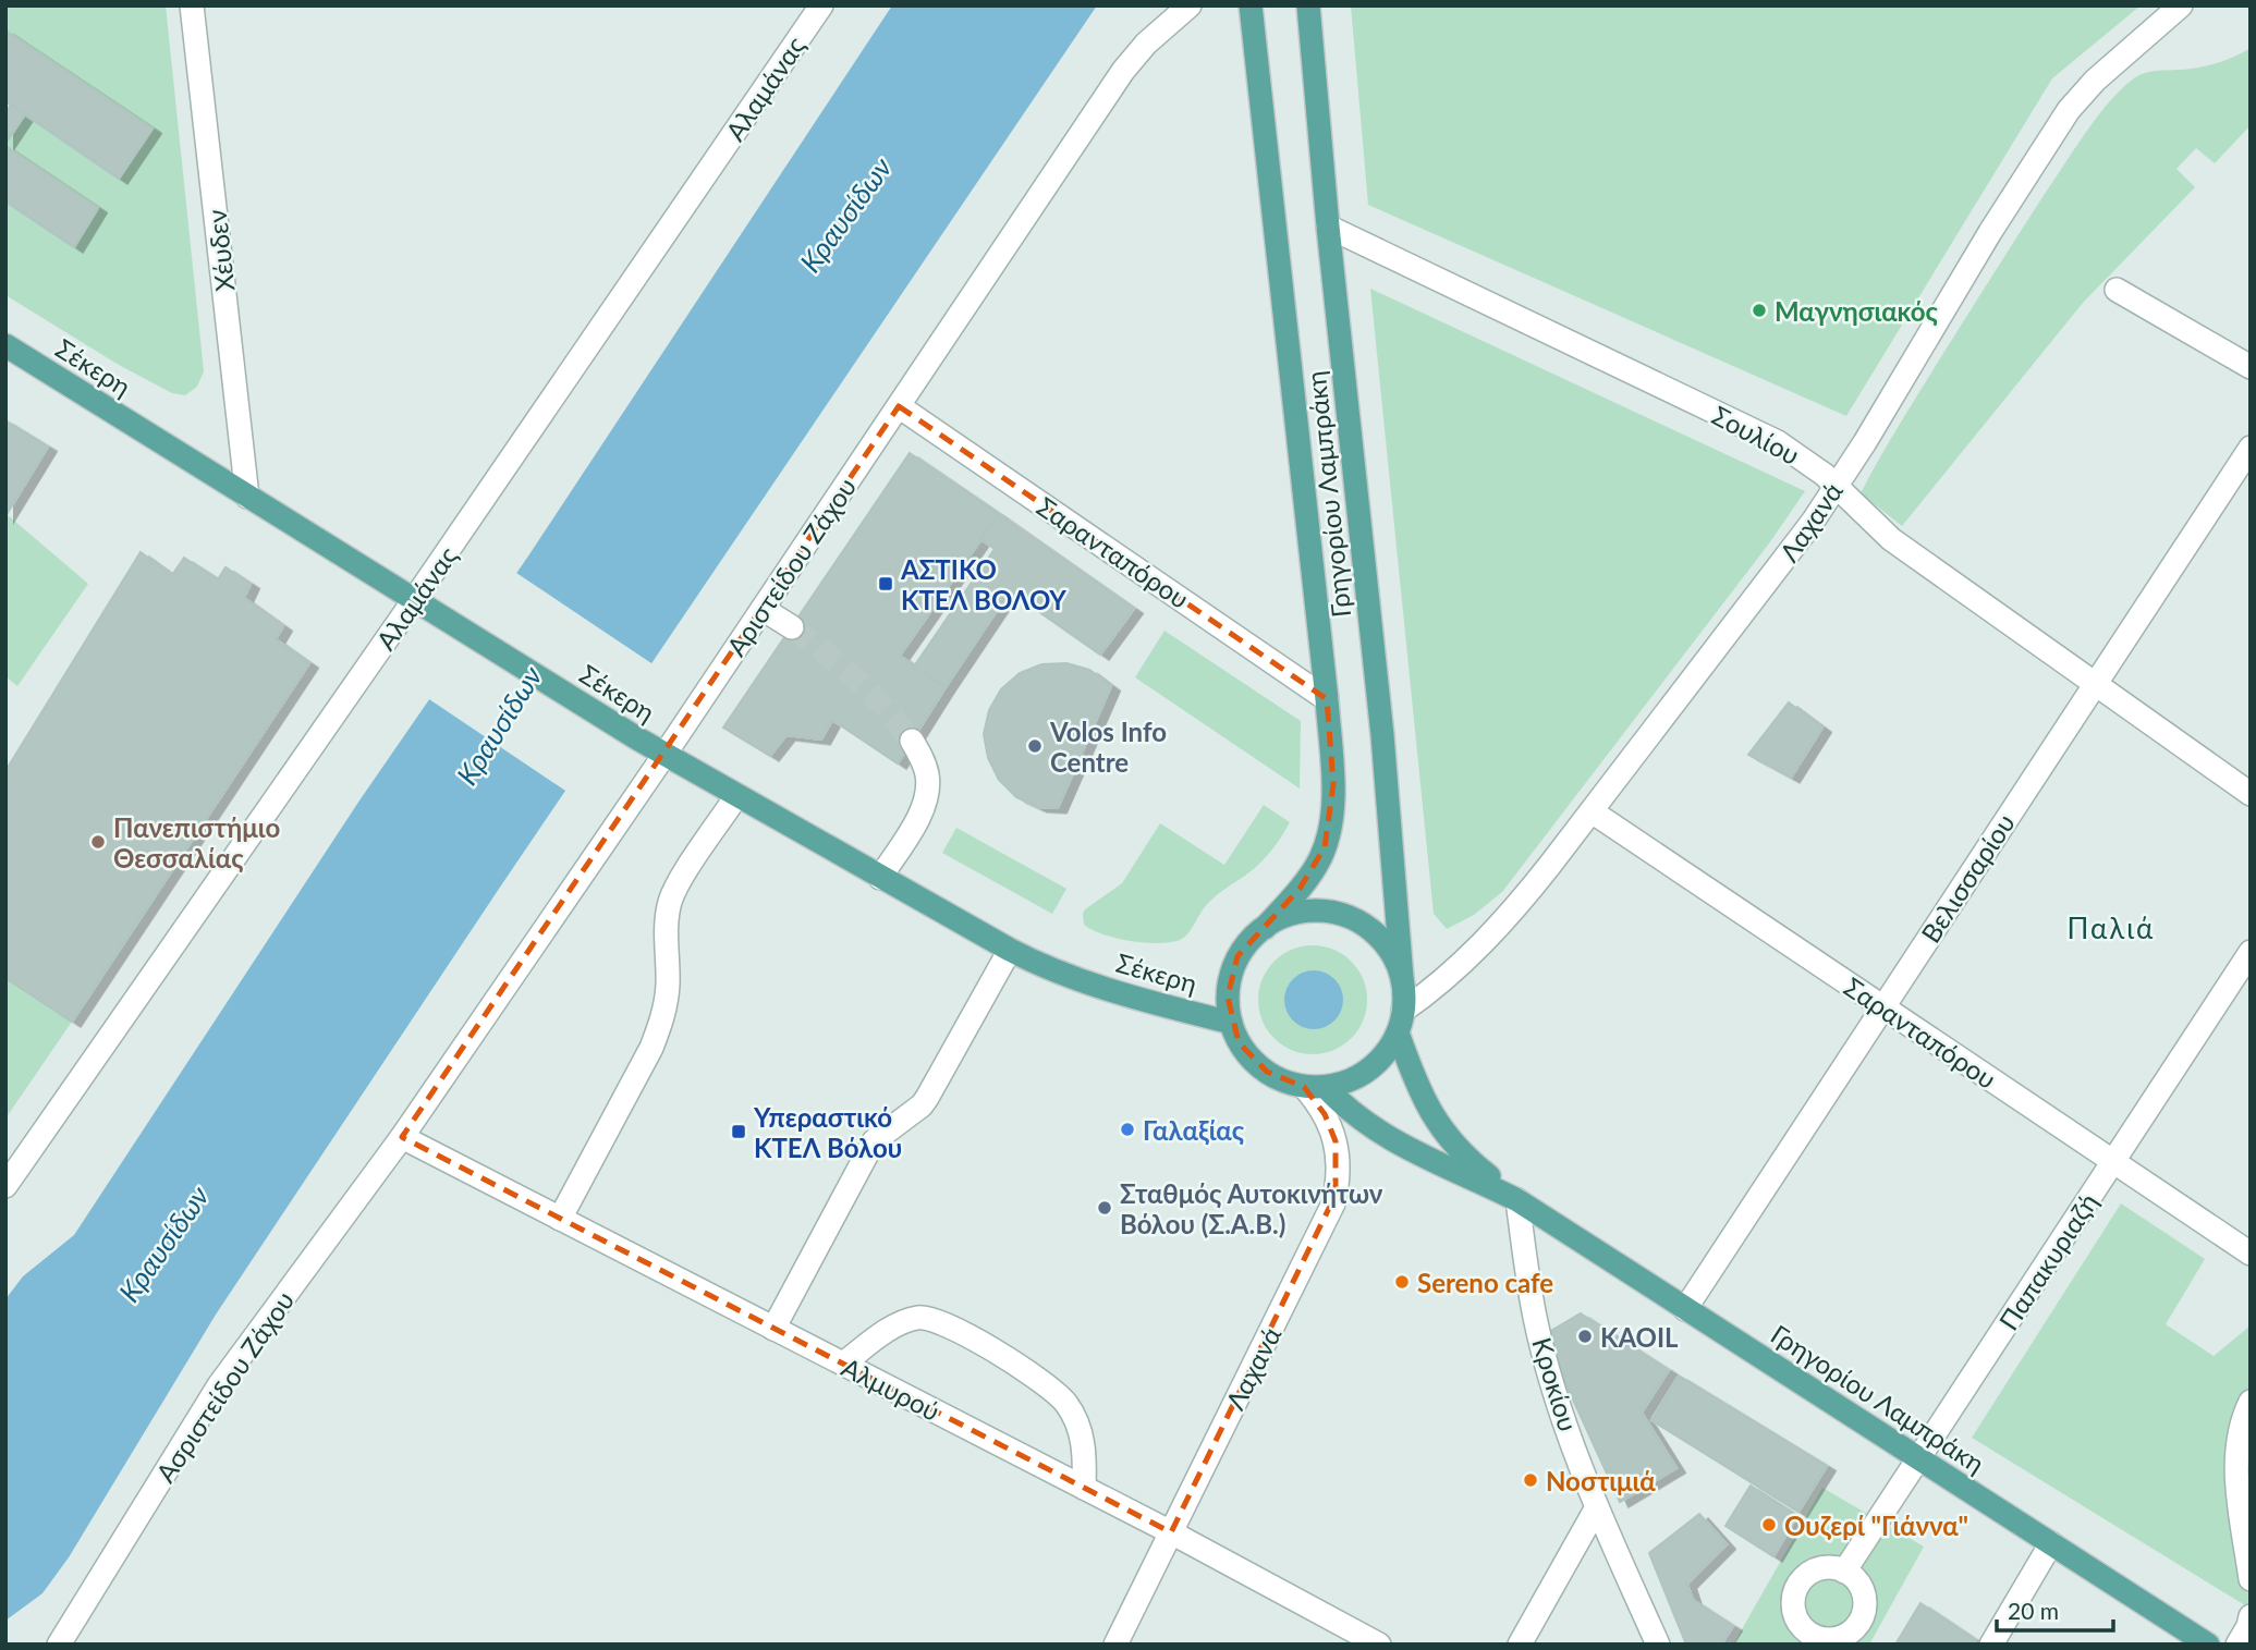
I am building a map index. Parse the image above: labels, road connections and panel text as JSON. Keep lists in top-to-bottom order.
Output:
{
  "streets": {
    "main road": ["Σέκερη", "Γρηγορίου Λαμπράκη"],
    "street": [
      "Αλαμάνας",
      "Χέυδεν",
      "Σουλίου",
      "Λαχανά",
      "Σαρανταπόρου",
      "Αριστείδου Ζάχου",
      "Βελισσαρίου",
      "Παπακυριαζή",
      "Κροκίου",
      "Ασριστείδου Ζάχου",
      "Αλμυρού"
    ]
  },
  "crossings": [
    ["Αλαμάνας", "Σέκερη"],
    ["Χέυδεν", "Σέκερη"],
    ["Σέκερη", "Γρηγορίου Λαμπράκη"],
    ["Σέκερη", "Λαχανά"],
    ["Σέκερη", "Αριστείδου Ζάχου"],
    ["Σουλίου", "Γρηγορίου Λαμπράκη"],
    ["Σουλίου", "Λαχανά"],
    ["Σουλίου", "Βελισσαρίου"],
    ["Γρηγορίου Λαμπράκη", "Λαχανά"],
    ["Γρηγορίου Λαμπράκη", "Σαρανταπόρου"],
    ["Γρηγορίου Λαμπράκη", "Βελισσαρίου"],
    ["Γρηγορίου Λαμπράκη", "Παπακυριαζή"],
    ["Γρηγορίου Λαμπράκη", "Κροκίου"],
    ["Λαχανά", "Σαρανταπόρου"],
    ["Λαχανά", "Αλμυρού"],
    ["Σαρανταπόρου", "Αριστείδου Ζάχου"],
    ["Σαρανταπόρου", "Βελισσαρίου"],
    ["Σαρανταπόρου", "Παπακυριαζή"],
    ["Αριστείδου Ζάχου", "Ασριστείδου Ζάχου"],
    ["Αριστείδου Ζάχου", "Αλμυρού"],
    ["Ασριστείδου Ζάχου", "Αλμυρού"]
  ],
  "districts": ["Παλιά"],
  "water": ["Κραυσίδων"],
  "places": {
    "other": [
      "Μαγνησιακός",
      "Volos Info Centre",
      "Πανεπιστήμιο Θεσσαλίας",
      "Γαλαξίας",
      "Σταθμός Αυτοκινήτων Βόλου (Σ.Α.Β.)",
      "Sereno cafe",
      "KAOIL",
      "Νοστιμιά",
      "Ουζερί \"Γιάννα\""
    ],
    "transit": ["ΑΣΤΙΚΟ ΚΤΕΛ ΒΟΛΟΥ", "Υπεραστικό ΚΤΕΛ Βόλου"]
  },
  "scale_bar": "20 m"
}
